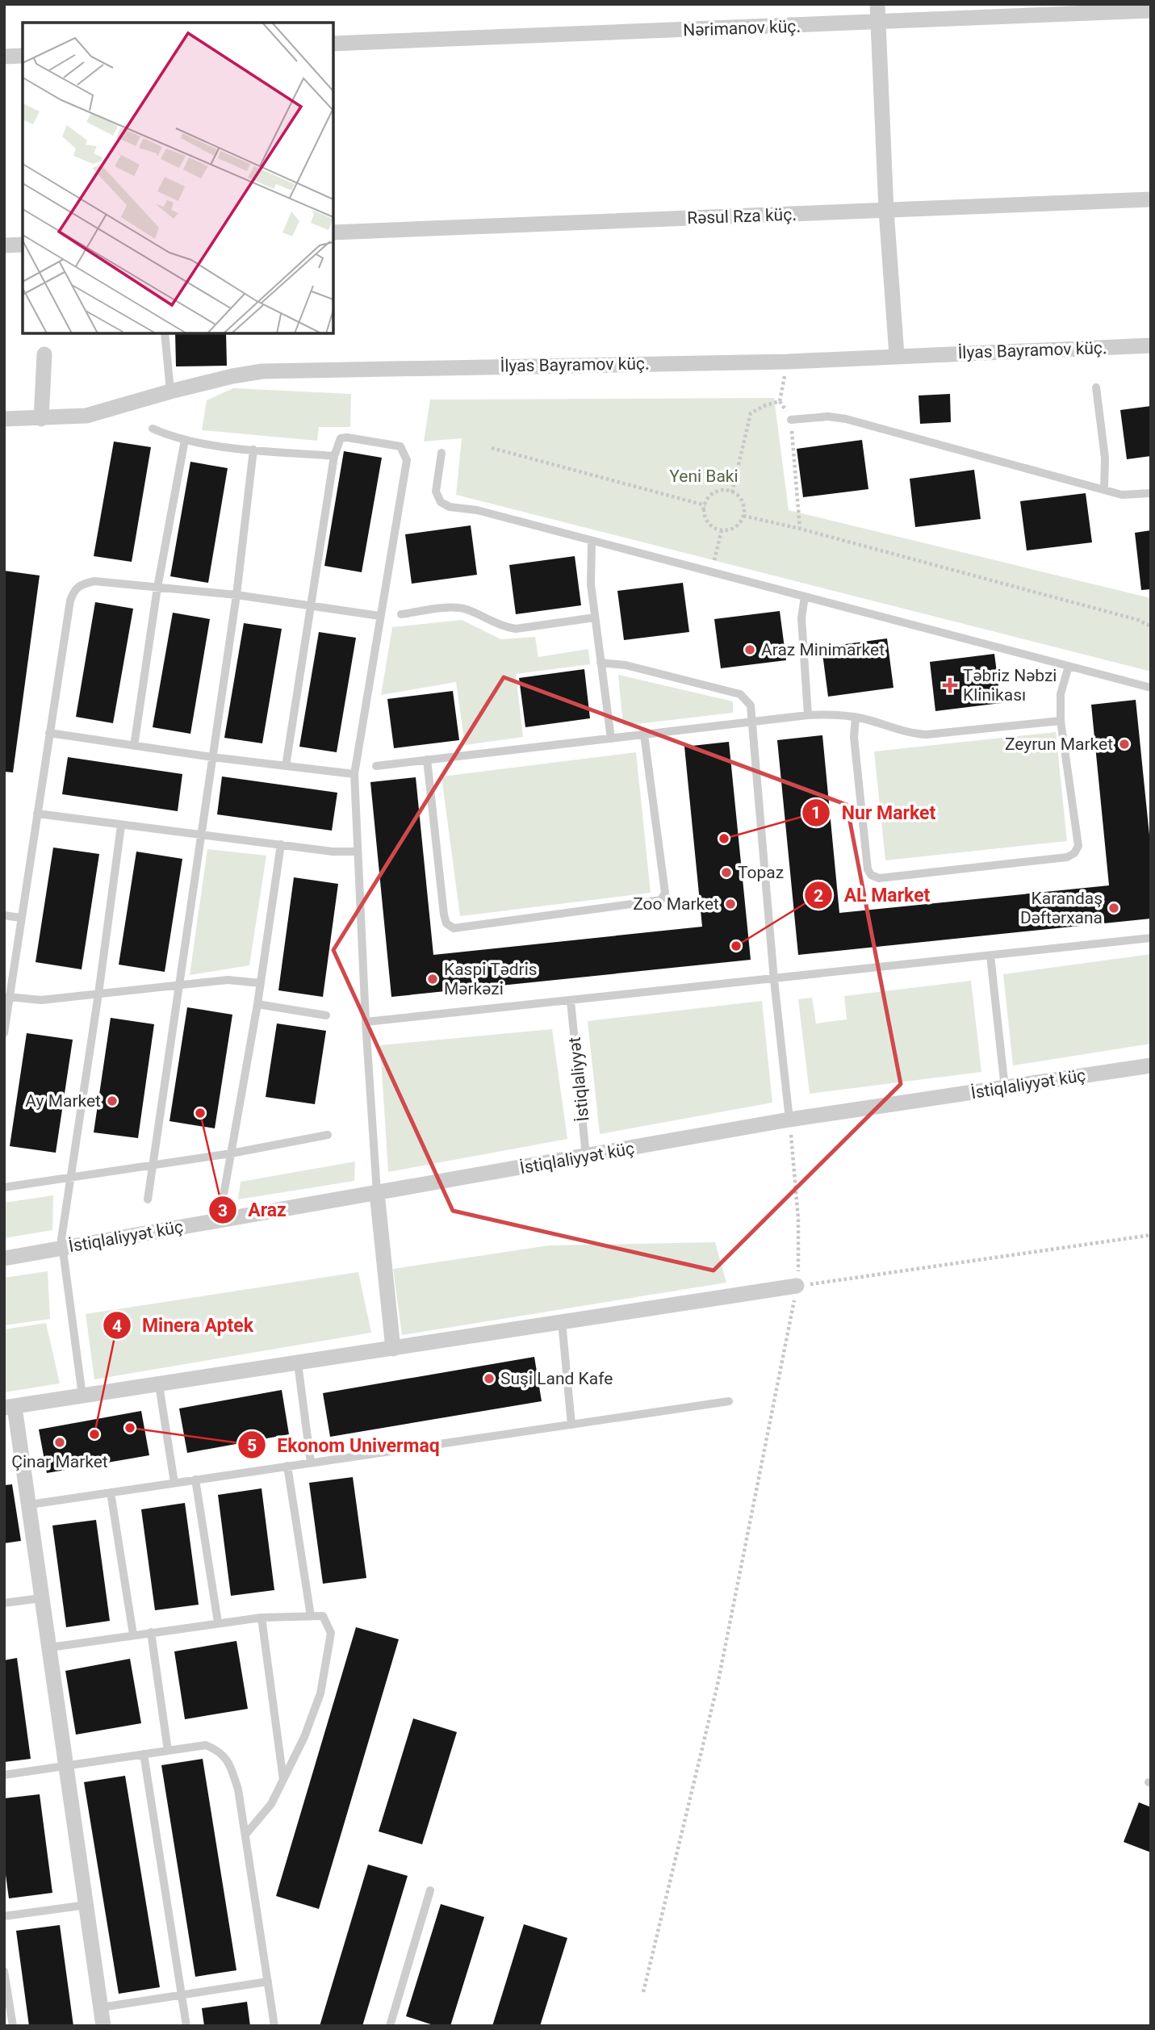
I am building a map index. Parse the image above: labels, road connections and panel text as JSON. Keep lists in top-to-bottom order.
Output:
{
  "streets": {
    "street": [
      "Nərimanov küç.",
      "Rəsul Rza küç.",
      "İlyas Bayramov küç.",
      "İstiqlaliyyət küç"
    ],
    "lane": ["İstiqlaliyyət"]
  },
  "crossings": [
    ["İstiqlaliyyət", "İstiqlaliyyət küç"]
  ],
  "parks": ["Yeni Baki"],
  "places": {
    "other": [
      "Araz Minimarket",
      "Zeyrun Market",
      "Nur Market",
      "Topaz",
      "Zoo Market",
      "Karandaş Dəftərxana",
      "AL Market",
      "Kaspi Tədris Mərkəzi",
      "Ay Market",
      "Araz",
      "Suşi Land Kafe",
      "Ekonom Univermaq",
      "Minera Aptek",
      "Çinar Market"
    ],
    "health": ["Təbriz Nəbzi Klinikası"]
  }
}
